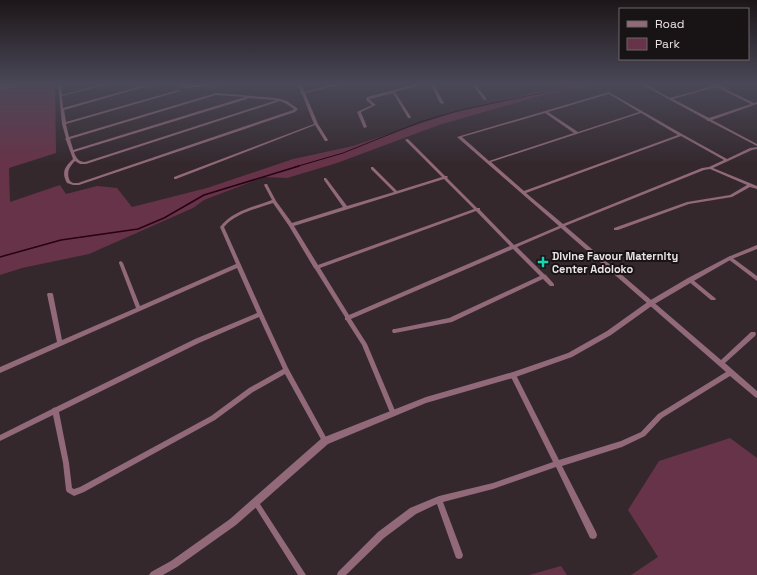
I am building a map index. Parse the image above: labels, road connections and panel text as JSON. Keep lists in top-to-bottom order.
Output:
{
  "places": {
    "health": ["Divine Favour Maternity Center Adoloko"]
  },
  "legend": ["Road", "Park"]
}
